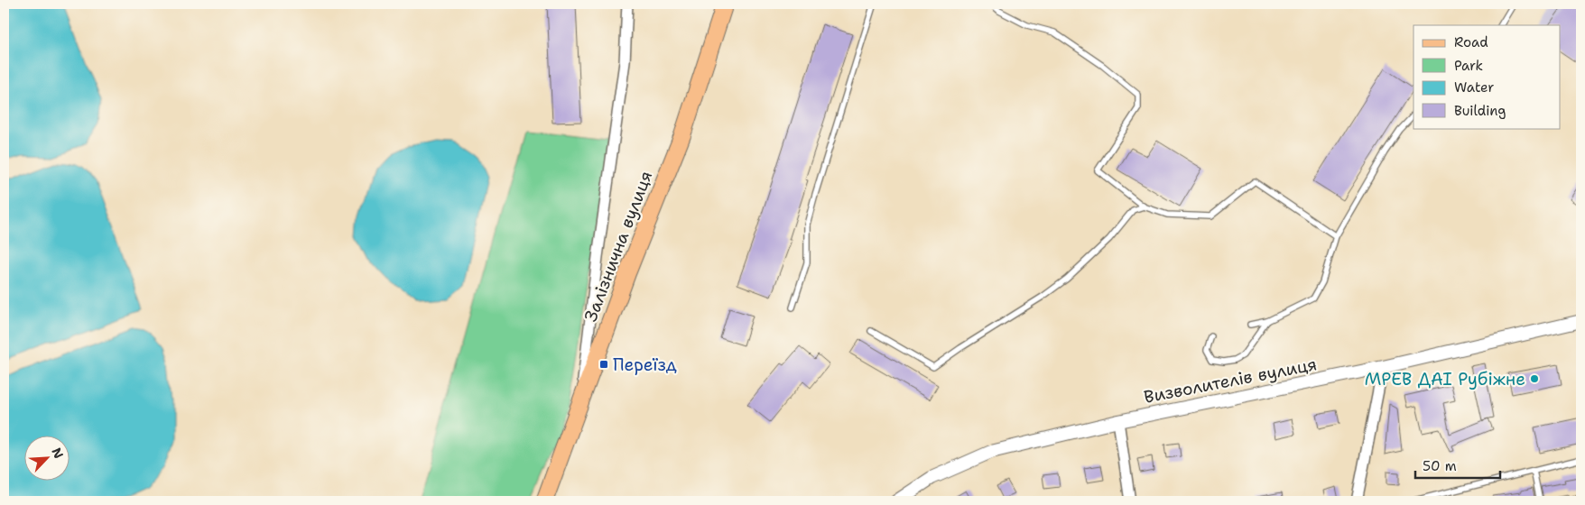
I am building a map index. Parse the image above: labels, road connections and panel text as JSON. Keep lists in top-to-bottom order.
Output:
{
  "streets": {
    "main road": ["Залізнична вулиця"],
    "street": ["Визволителів вулиця"]
  },
  "places": {
    "transit": ["Переїзд"],
    "other": ["МРЕВ ДАІ Рубіжне"]
  },
  "legend": [
    "Road",
    "Park",
    "Water",
    "Building"
  ],
  "scale_bar": "50 m",
  "north": "top right"
}
